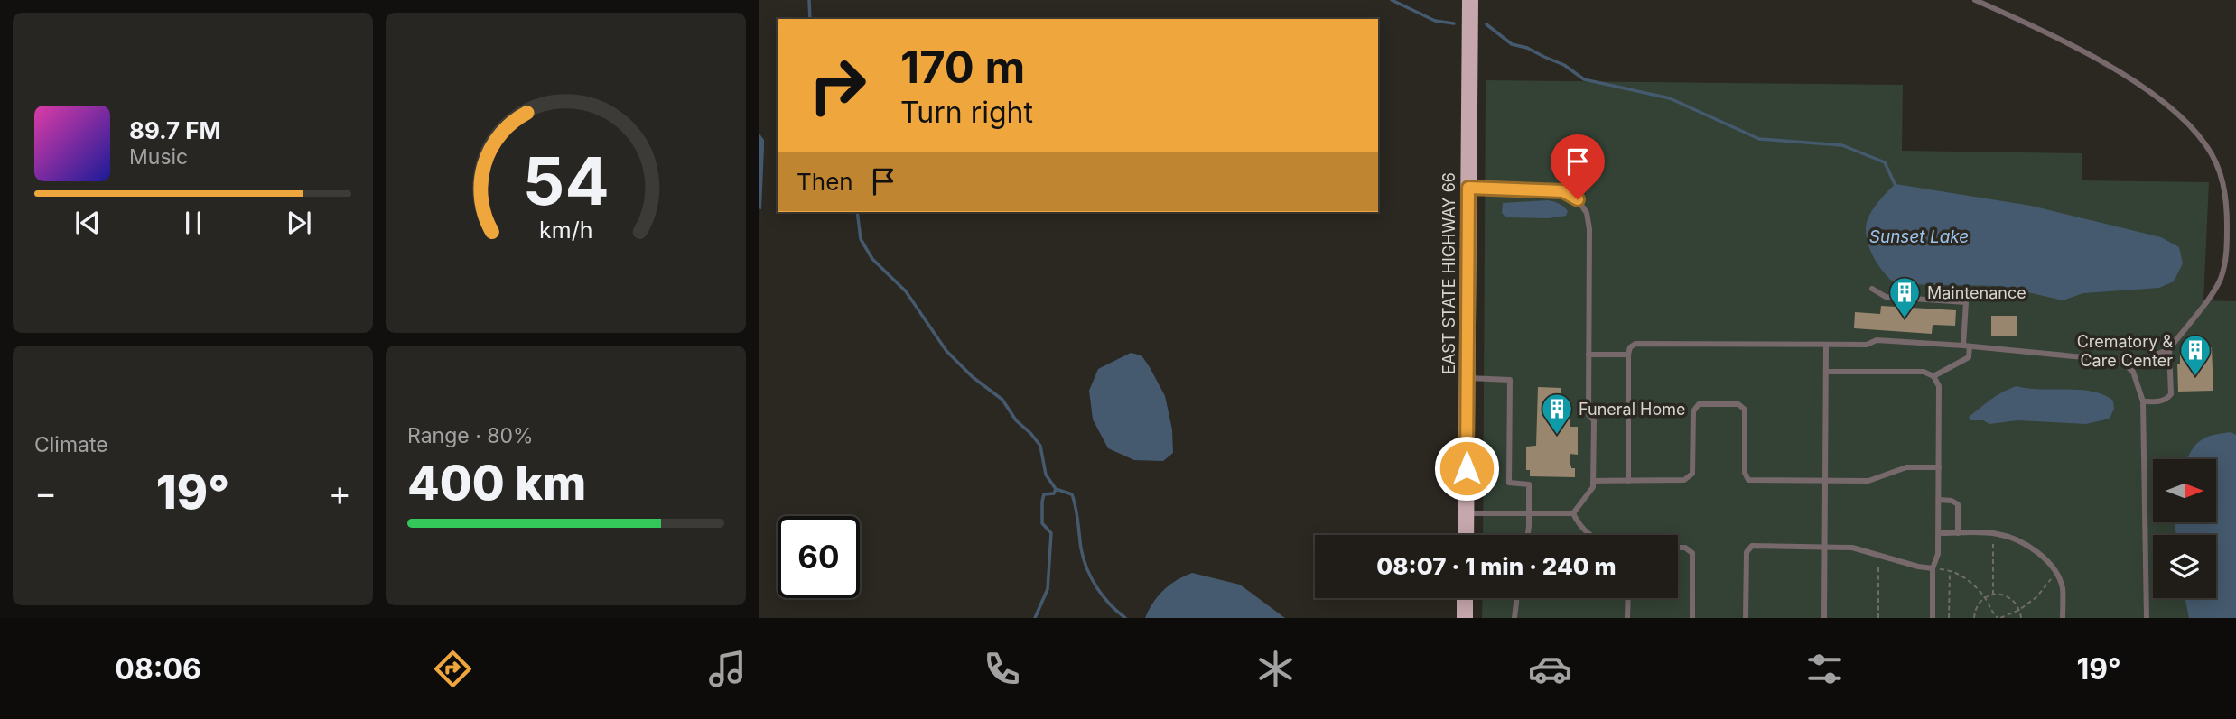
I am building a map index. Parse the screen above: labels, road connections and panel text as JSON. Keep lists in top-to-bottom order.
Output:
{
  "streets": {
    "main road": ["EAST STATE HIGHWAY 66"]
  },
  "water": ["Sunset Lake"],
  "places": {
    "building": ["Maintenance", "Crematory & Care Center", "Funeral Home"]
  },
  "north": "right",
  "page": {
    "turn": ["170 m", "Turn right"],
    "song": ["89.7 FM", "Music"],
    "then": "Then",
    "tile": [
      "Climate",
      ["Range · 80%", "400 km"]
    ],
    "heat": ["−", "19°", "+"],
    "limit": "60",
    "trip": "08:07 · 1 min · 240 m",
    "tabs": ["08:06", "19°"],
    "gauge": ["54", "km/h"]
  }
}
